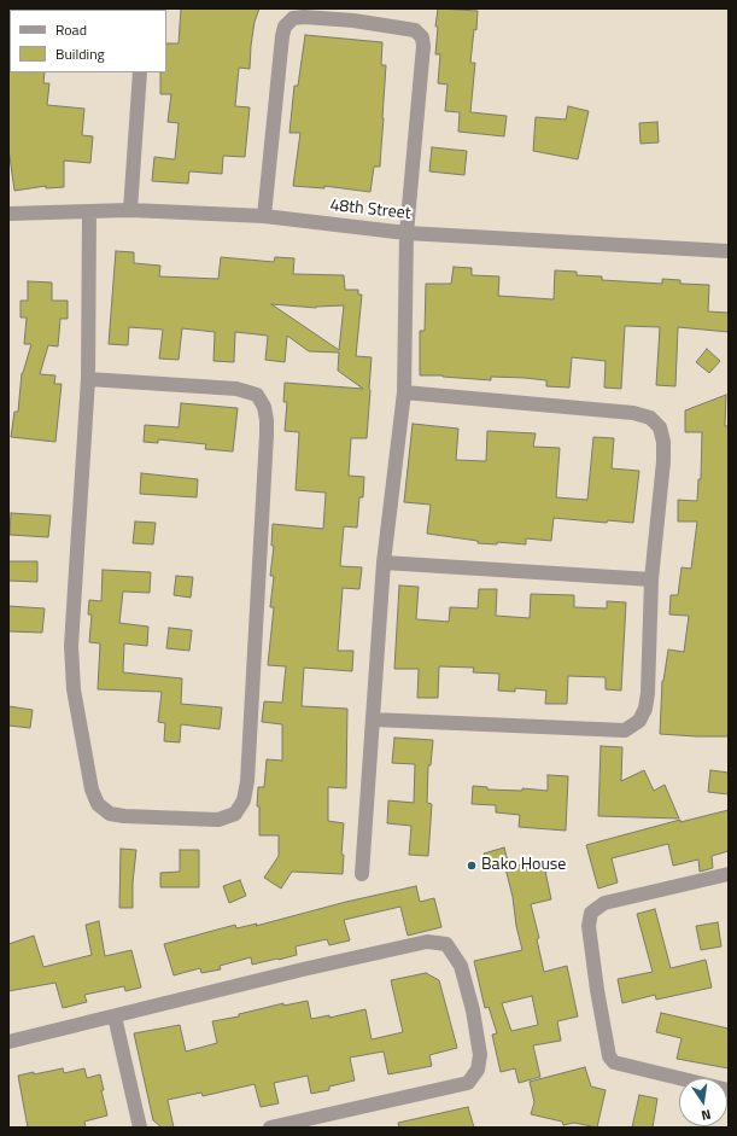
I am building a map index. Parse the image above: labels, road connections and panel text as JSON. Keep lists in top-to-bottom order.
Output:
{
  "streets": {
    "street": ["48th Street"]
  },
  "places": ["Bako House"],
  "legend": ["Road", "Building"],
  "north": "bottom"
}
